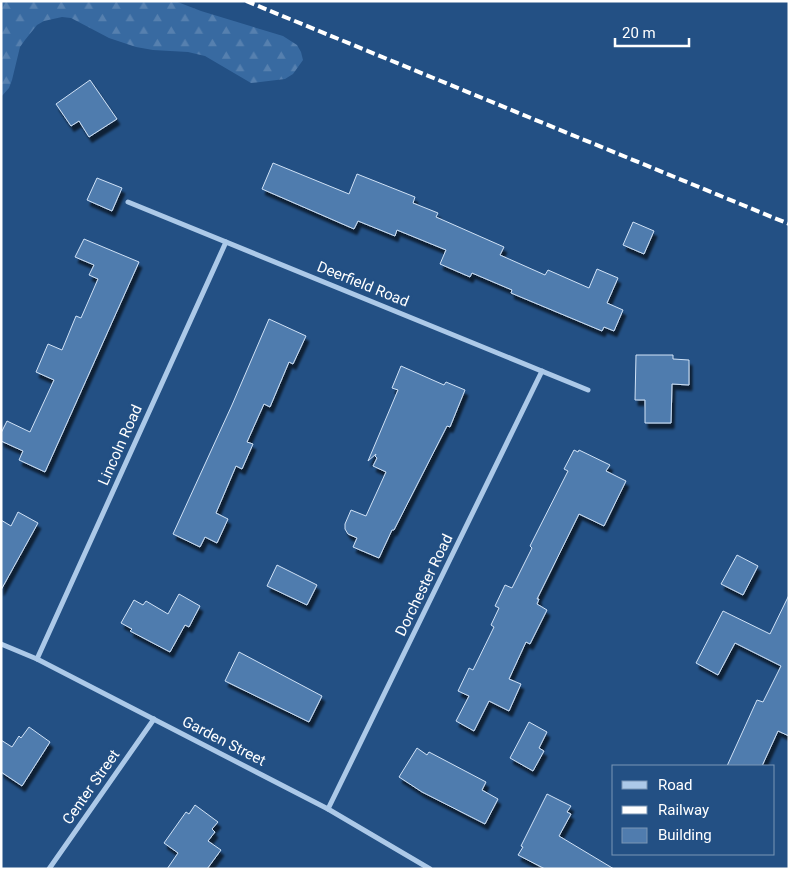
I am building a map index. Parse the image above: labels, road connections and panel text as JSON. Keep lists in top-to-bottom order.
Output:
{
  "streets": {
    "street": [
      "Deerfield Road",
      "Lincoln Road",
      "Dorchester Road",
      "Garden Street",
      "Center Street"
    ]
  },
  "crossings": [
    ["Deerfield Road", "Lincoln Road"],
    ["Deerfield Road", "Dorchester Road"],
    ["Lincoln Road", "Garden Street"],
    ["Dorchester Road", "Garden Street"],
    ["Garden Street", "Center Street"]
  ],
  "legend": ["Road", "Railway", "Building"],
  "scale_bar": "20 m"
}
